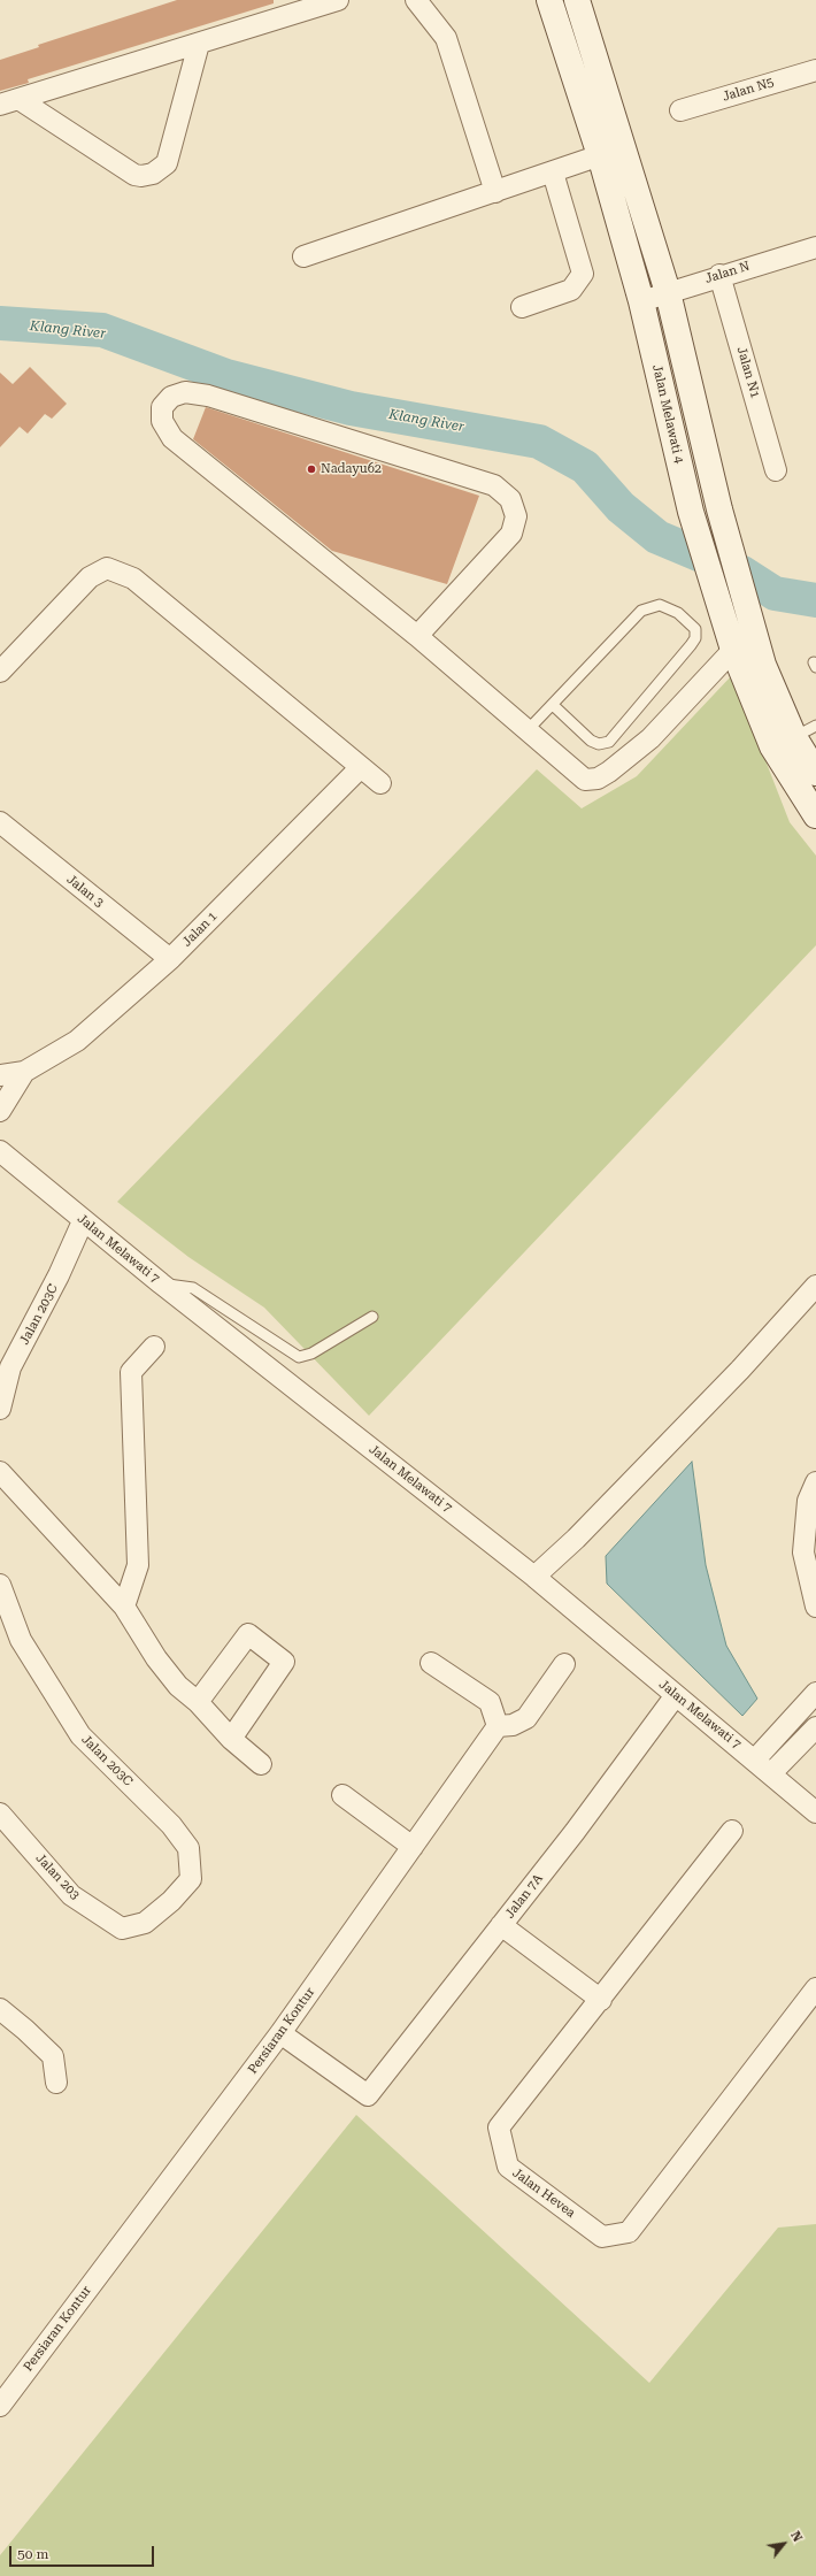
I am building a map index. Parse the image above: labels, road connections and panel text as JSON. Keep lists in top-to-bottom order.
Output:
{
  "streets": {
    "street": [
      "Jalan N5",
      "Jalan N",
      "Jalan N1",
      "Jalan Melawati 4",
      "Jalan 3",
      "Jalan 1",
      "Jalan Melawati 7",
      "Jalan 203C",
      "Jalan 203",
      "Jalan 7A",
      "Persiaran Kontur",
      "Jalan Hevea"
    ]
  },
  "crossings": [
    ["Jalan N", "Jalan N1"],
    ["Jalan N", "Jalan Melawati 4"],
    ["Jalan 3", "Jalan 1"],
    ["Jalan Melawati 7", "Jalan 203C"],
    ["Jalan Melawati 7", "Jalan 7A"],
    ["Jalan 203C", "Jalan 203"],
    ["Jalan 7A", "Persiaran Kontur"]
  ],
  "water": ["Klang River"],
  "places": ["Nadayu62"],
  "scale_bar": "50 m",
  "north": "top right"
}
